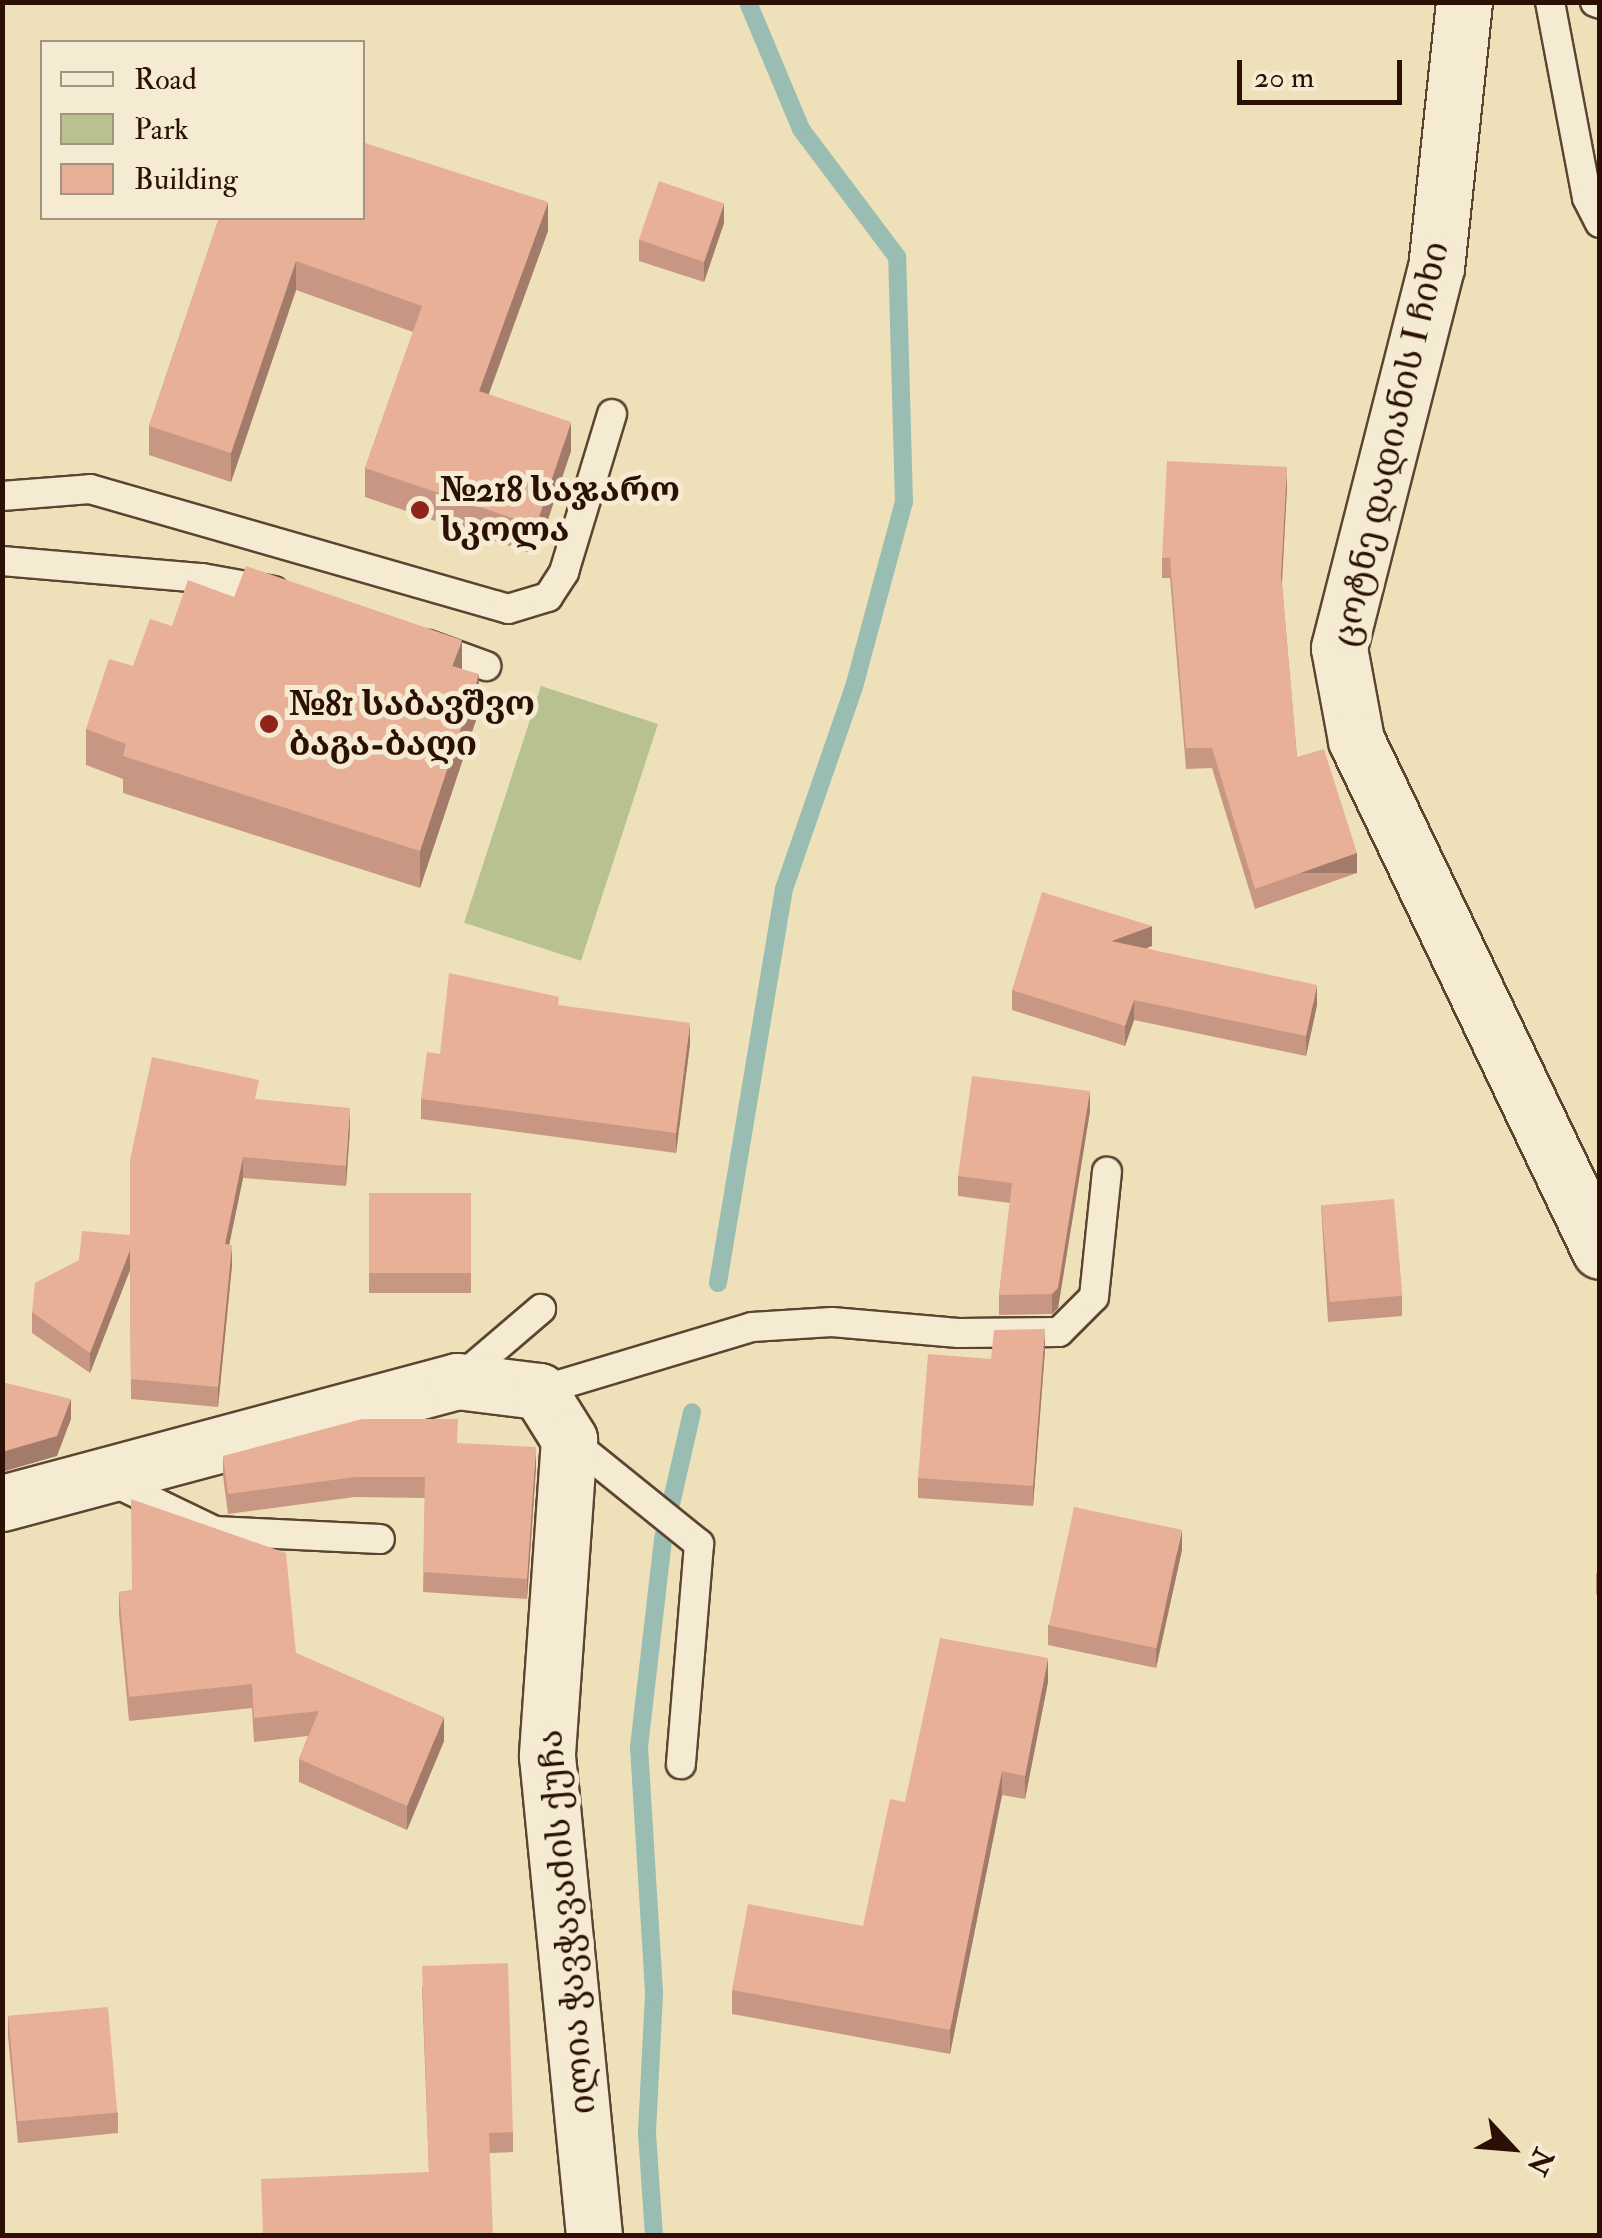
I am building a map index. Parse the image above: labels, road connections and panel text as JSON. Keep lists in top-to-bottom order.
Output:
{
  "streets": {
    "street": ["ცოტნე დადიანის I ჩიხი", "ილია ჭავჭავაძის ქუჩა"]
  },
  "places": ["№218 საჯარო სკოლა", "№81 საბავშვო ბაგა-ბაღი"],
  "legend": ["Road", "Park", "Building"],
  "scale_bar": "20 m",
  "north": "bottom right"
}
